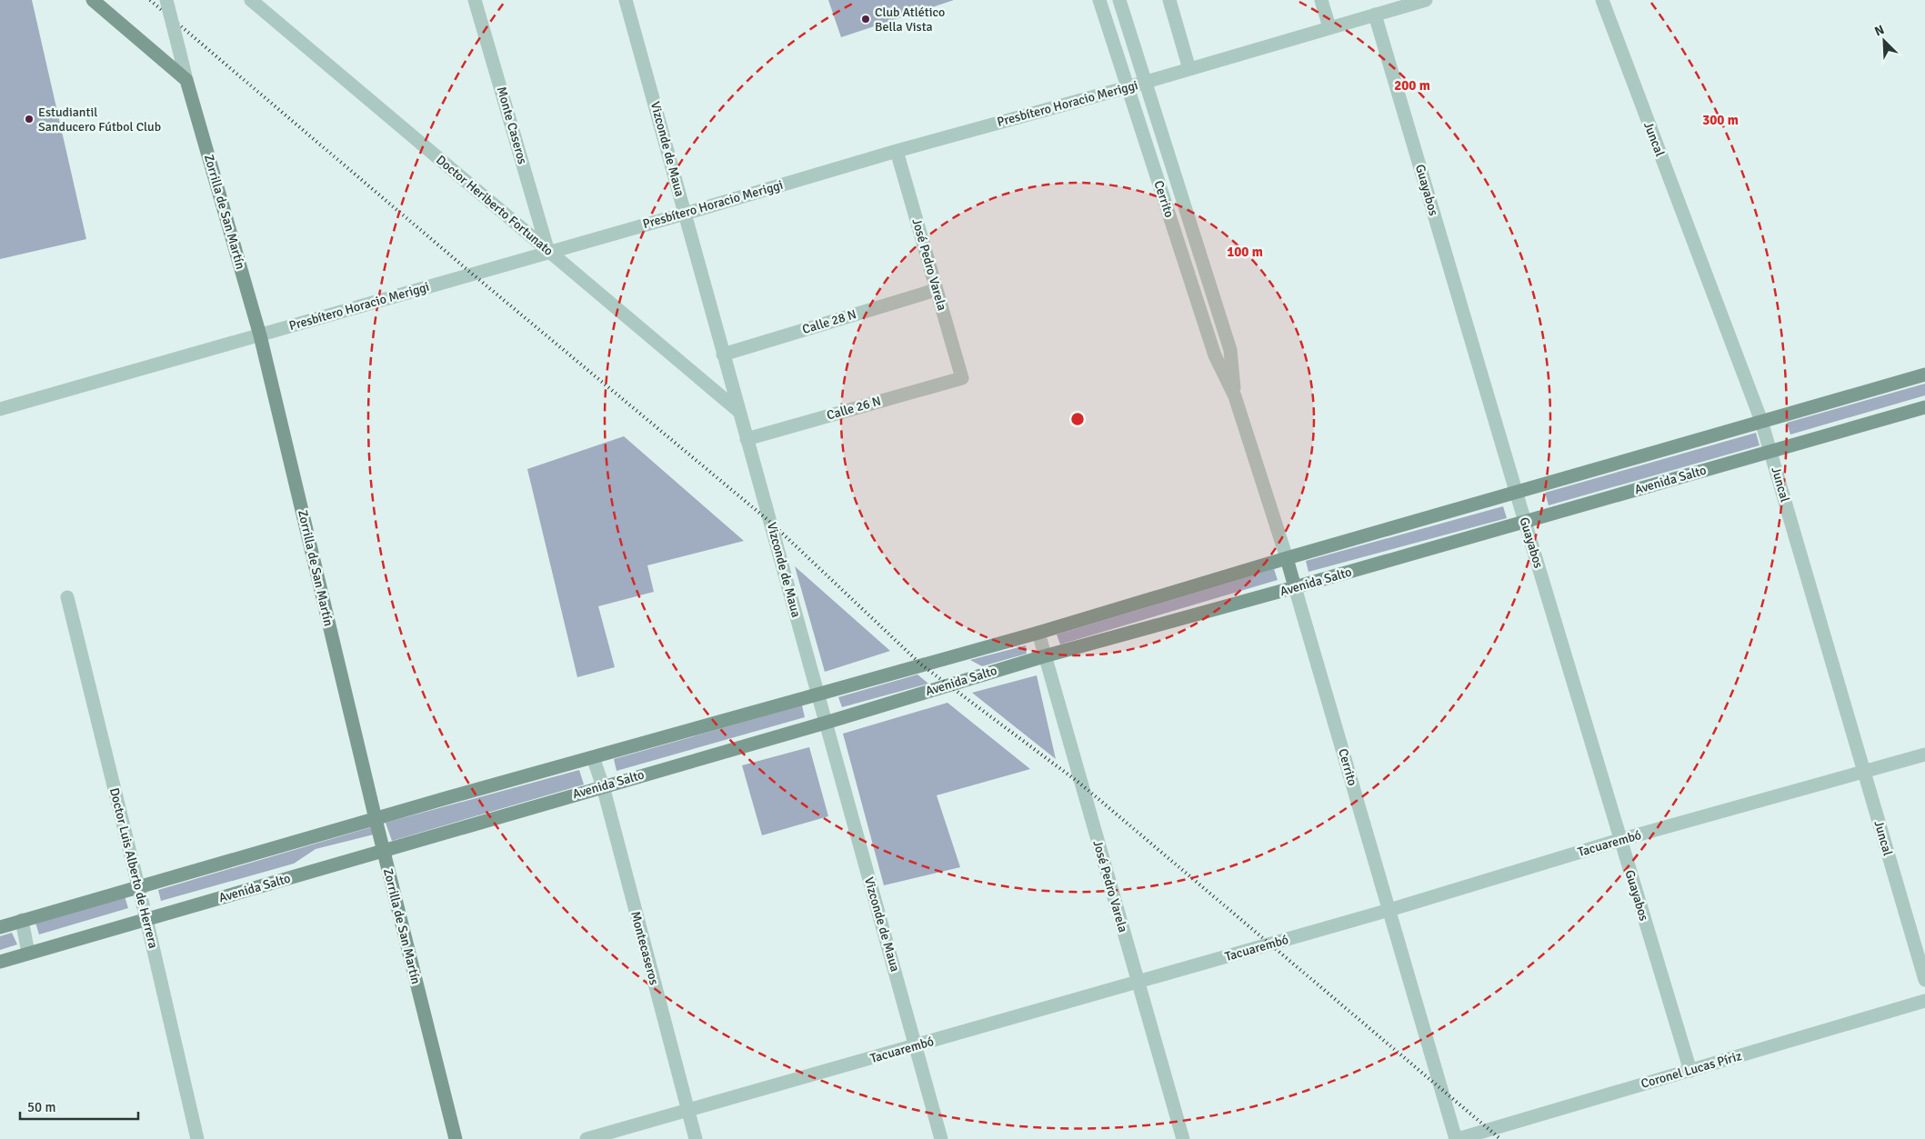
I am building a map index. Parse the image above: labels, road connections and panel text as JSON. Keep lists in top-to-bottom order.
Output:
{
  "streets": {
    "street": [
      "Presbítero Horacio Meriggi",
      "Monte Caseros",
      "Juncal",
      "Vizconde de Maua",
      "Guayabos",
      "Cerrito",
      "Doctor Heriberto Fortunato",
      "Zorrilla de San Martín",
      "José Pedro Varela",
      "Calle 28 N",
      "Calle 26 N",
      "Avenida Salto",
      "Tacuarembó",
      "Doctor Luis Alberto de Herrera",
      "Montecaseros",
      "Coronel Lucas Píriz"
    ]
  },
  "crossings": [
    ["Presbítero Horacio Meriggi", "Monte Caseros"],
    ["Presbítero Horacio Meriggi", "Vizconde de Maua"],
    ["Presbítero Horacio Meriggi", "Guayabos"],
    ["Presbítero Horacio Meriggi", "Cerrito"],
    ["Presbítero Horacio Meriggi", "Doctor Heriberto Fortunato"],
    ["Presbítero Horacio Meriggi", "Zorrilla de San Martín"],
    ["Presbítero Horacio Meriggi", "José Pedro Varela"],
    ["Monte Caseros", "Doctor Heriberto Fortunato"],
    ["Juncal", "Avenida Salto"],
    ["Juncal", "Tacuarembó"],
    ["Vizconde de Maua", "Doctor Heriberto Fortunato"],
    ["Vizconde de Maua", "Calle 28 N"],
    ["Vizconde de Maua", "Calle 26 N"],
    ["Vizconde de Maua", "Avenida Salto"],
    ["Vizconde de Maua", "Tacuarembó"],
    ["Guayabos", "Avenida Salto"],
    ["Guayabos", "Tacuarembó"],
    ["Guayabos", "Coronel Lucas Píriz"],
    ["Cerrito", "Avenida Salto"],
    ["Cerrito", "Tacuarembó"],
    ["Cerrito", "Coronel Lucas Píriz"],
    ["Zorrilla de San Martín", "Avenida Salto"],
    ["José Pedro Varela", "Calle 28 N"],
    ["José Pedro Varela", "Calle 26 N"],
    ["José Pedro Varela", "Avenida Salto"],
    ["José Pedro Varela", "Tacuarembó"],
    ["Avenida Salto", "Doctor Luis Alberto de Herrera"],
    ["Avenida Salto", "Montecaseros"],
    ["Tacuarembó", "Montecaseros"]
  ],
  "places": ["Club Atlético Bella Vista", "Estudiantil Sanducero Fútbol Club"],
  "scale_bar": "50 m",
  "north": "top left",
  "rings": ["200 m", "300 m", "100 m"]
}
